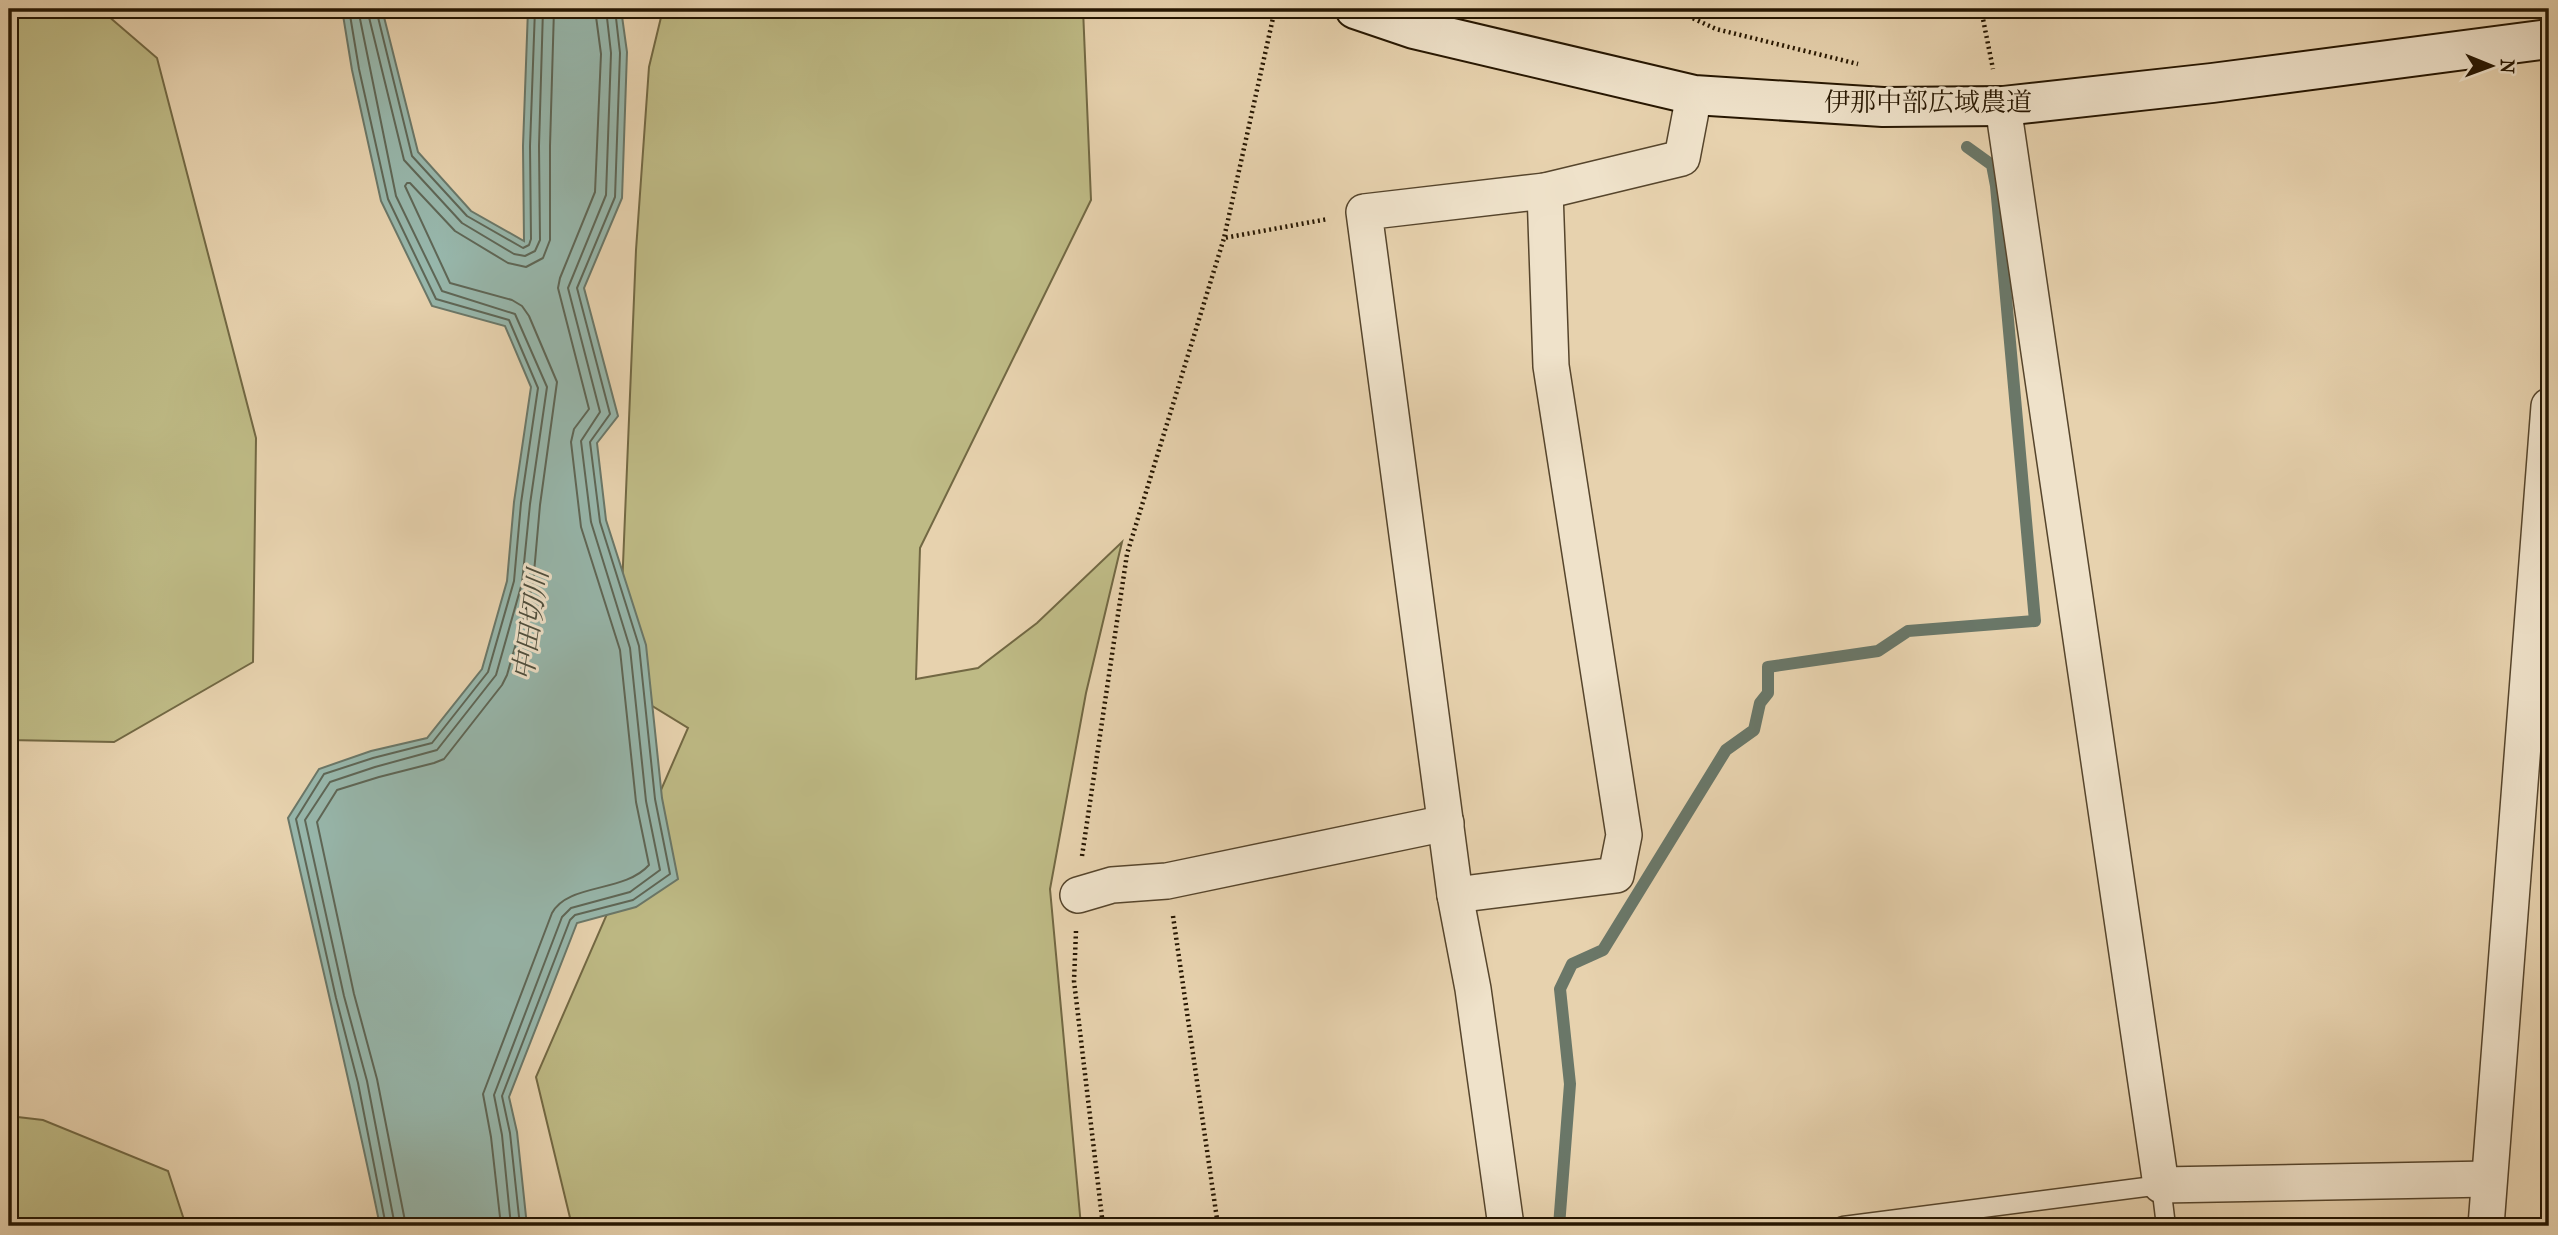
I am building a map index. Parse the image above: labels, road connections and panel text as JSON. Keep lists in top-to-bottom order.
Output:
{
  "streets": {
    "street": ["伊那中部広域農道"]
  },
  "water": ["中田切川"],
  "north": "right"
}
